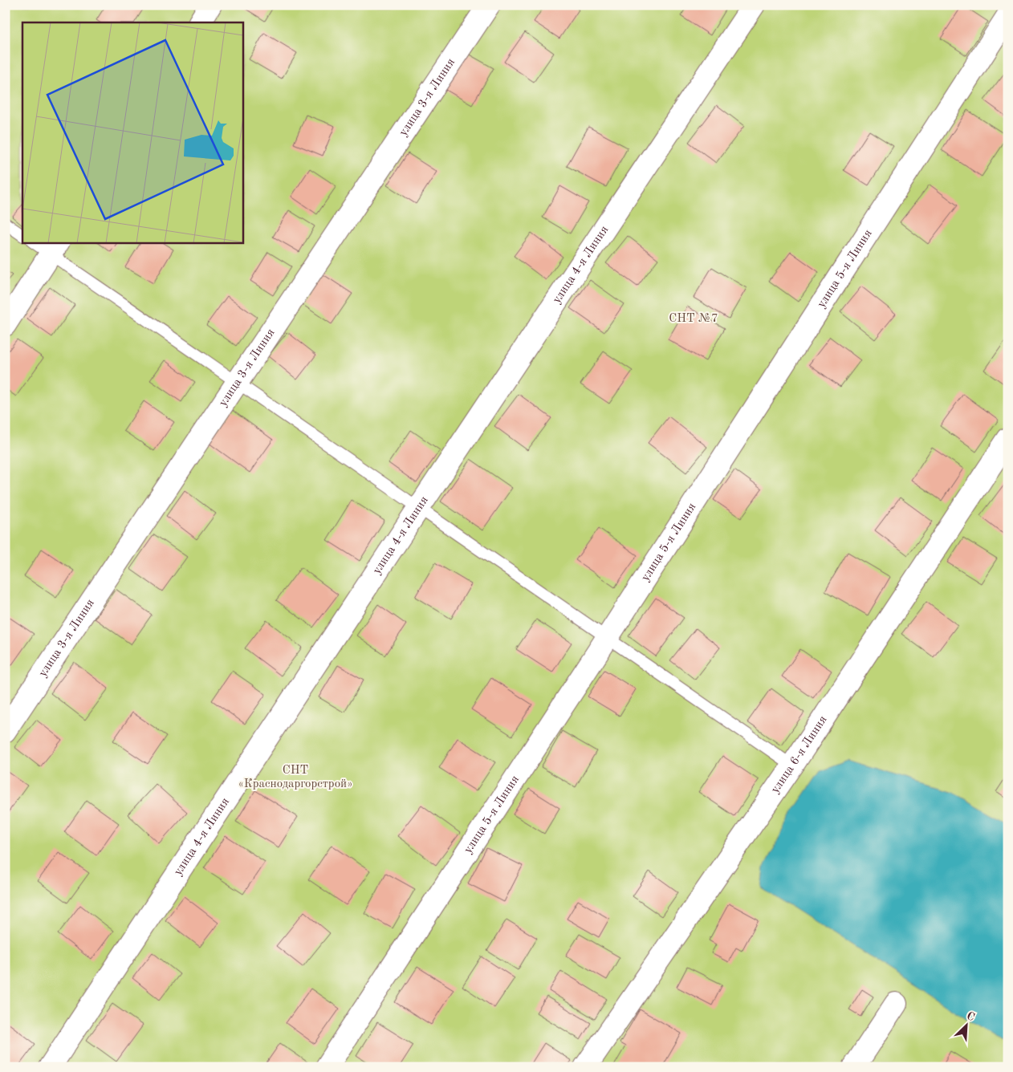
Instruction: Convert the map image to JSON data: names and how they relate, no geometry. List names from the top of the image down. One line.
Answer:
{"streets":{"street":["улица 3-я Линия","улица 4-я Линия","улица 5-я Линия","улица 6-я Линия"]},"parks":["СНТ №7","СНТ «Краснодаргорстрой»"],"north":"top right"}
